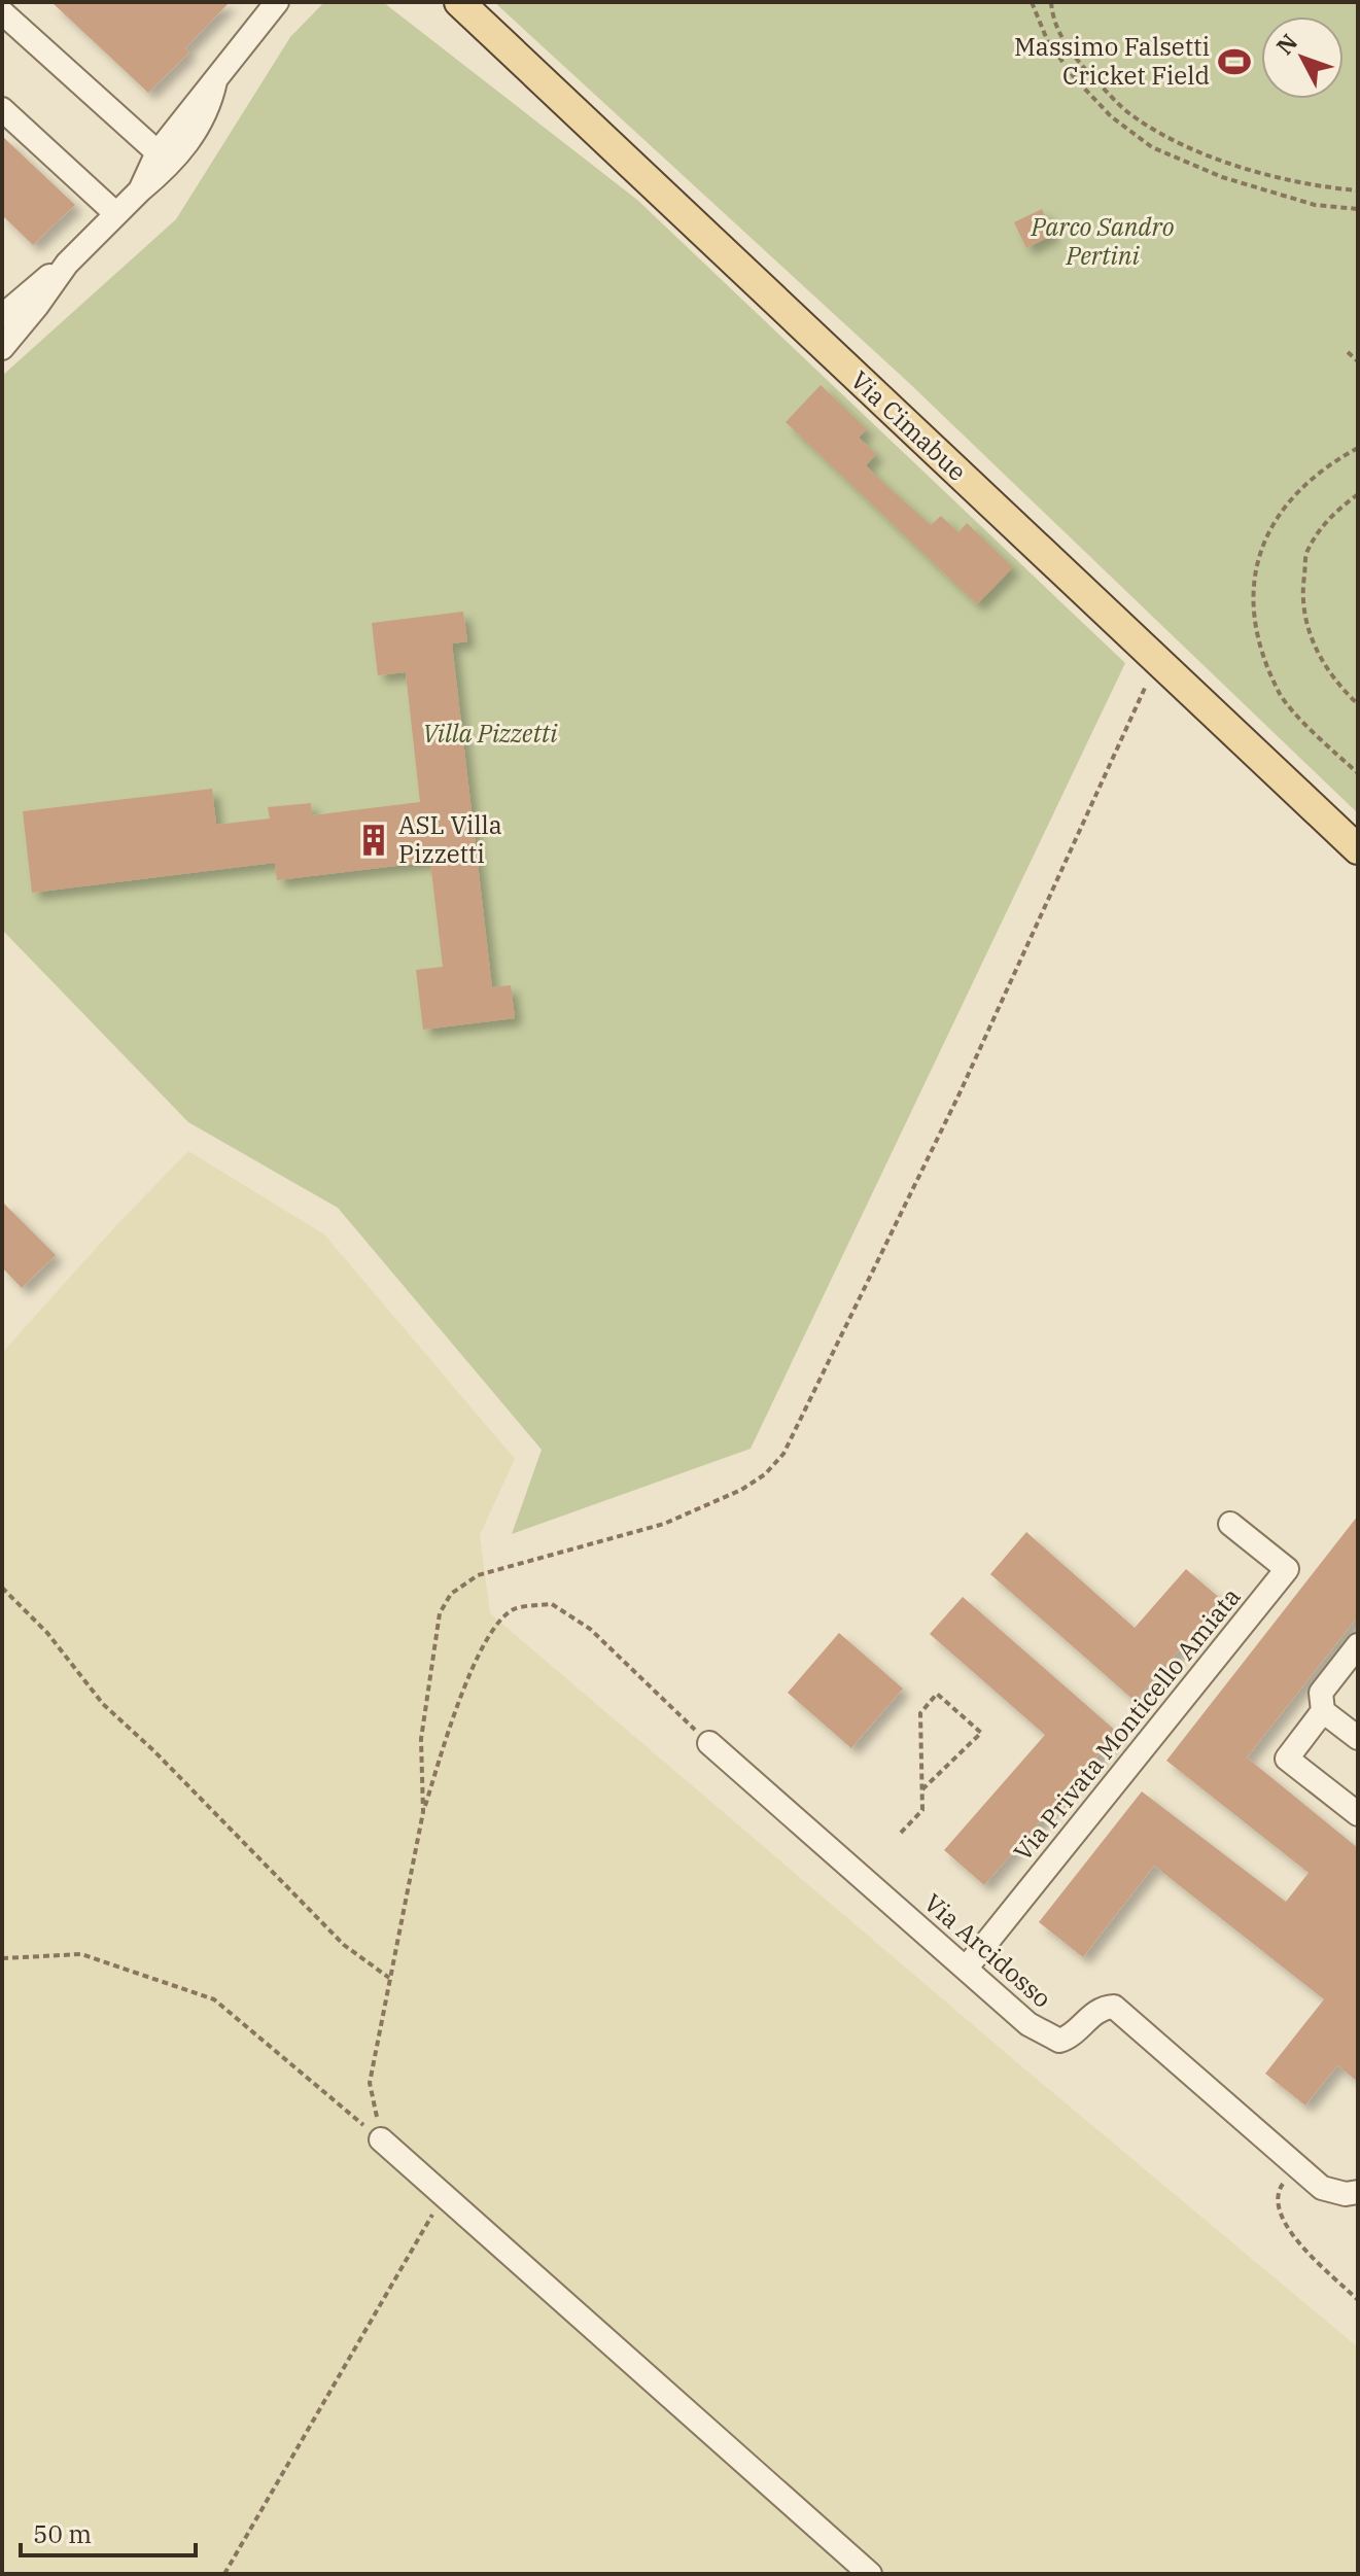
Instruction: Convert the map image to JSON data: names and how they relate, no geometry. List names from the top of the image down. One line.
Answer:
{"streets":{"main road":["Via Cimabue"],"street":["Via Privata Monticello Amiata","Via Arcidosso"]},"crossings":[["Via Privata Monticello Amiata","Via Arcidosso"]],"parks":["Parco Sandro Pertini","Villa Pizzetti"],"places":{"sports":["Massimo Falsetti Cricket Field"],"building":["ASL Villa Pizzetti"]},"scale_bar":"50 m","north":"top left"}
